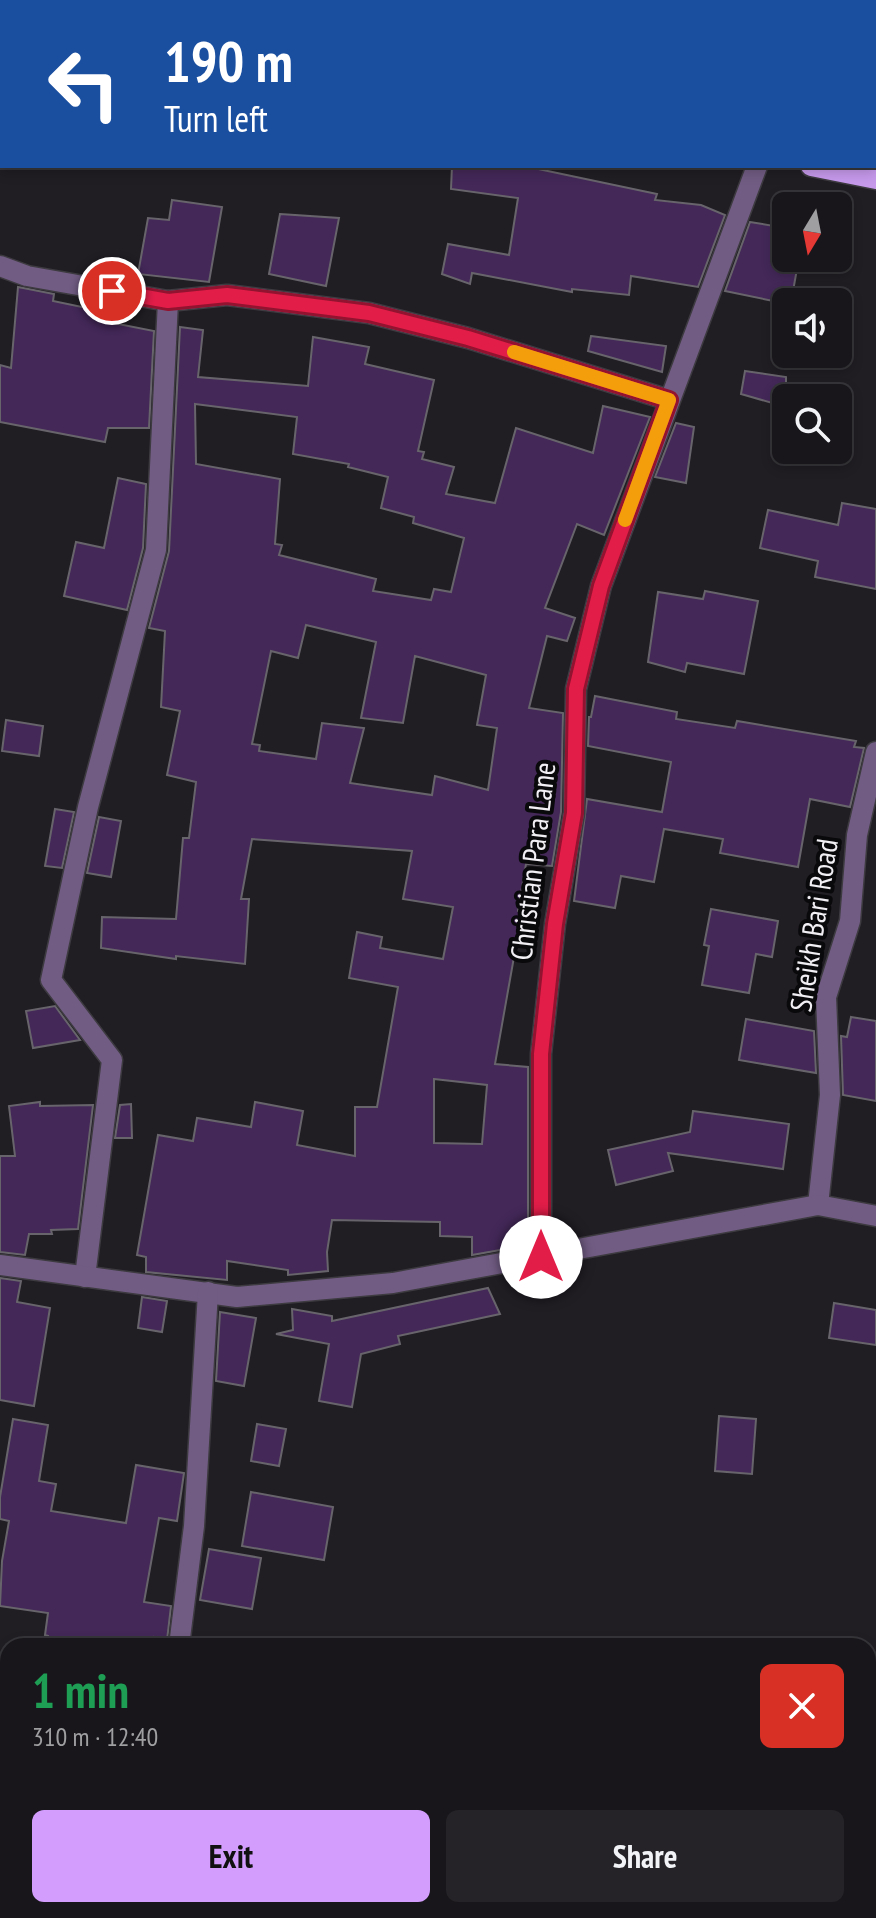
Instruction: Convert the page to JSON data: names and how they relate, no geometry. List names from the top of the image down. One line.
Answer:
{"streets":{"street":["Christian Para Lane","Sheikh Bari Road"]},"north":"bottom","page":{"turn":["190 m","Turn left"],"heading":["1 min","310 m · 12:40"],"buttons":["Exit","Share"]}}
